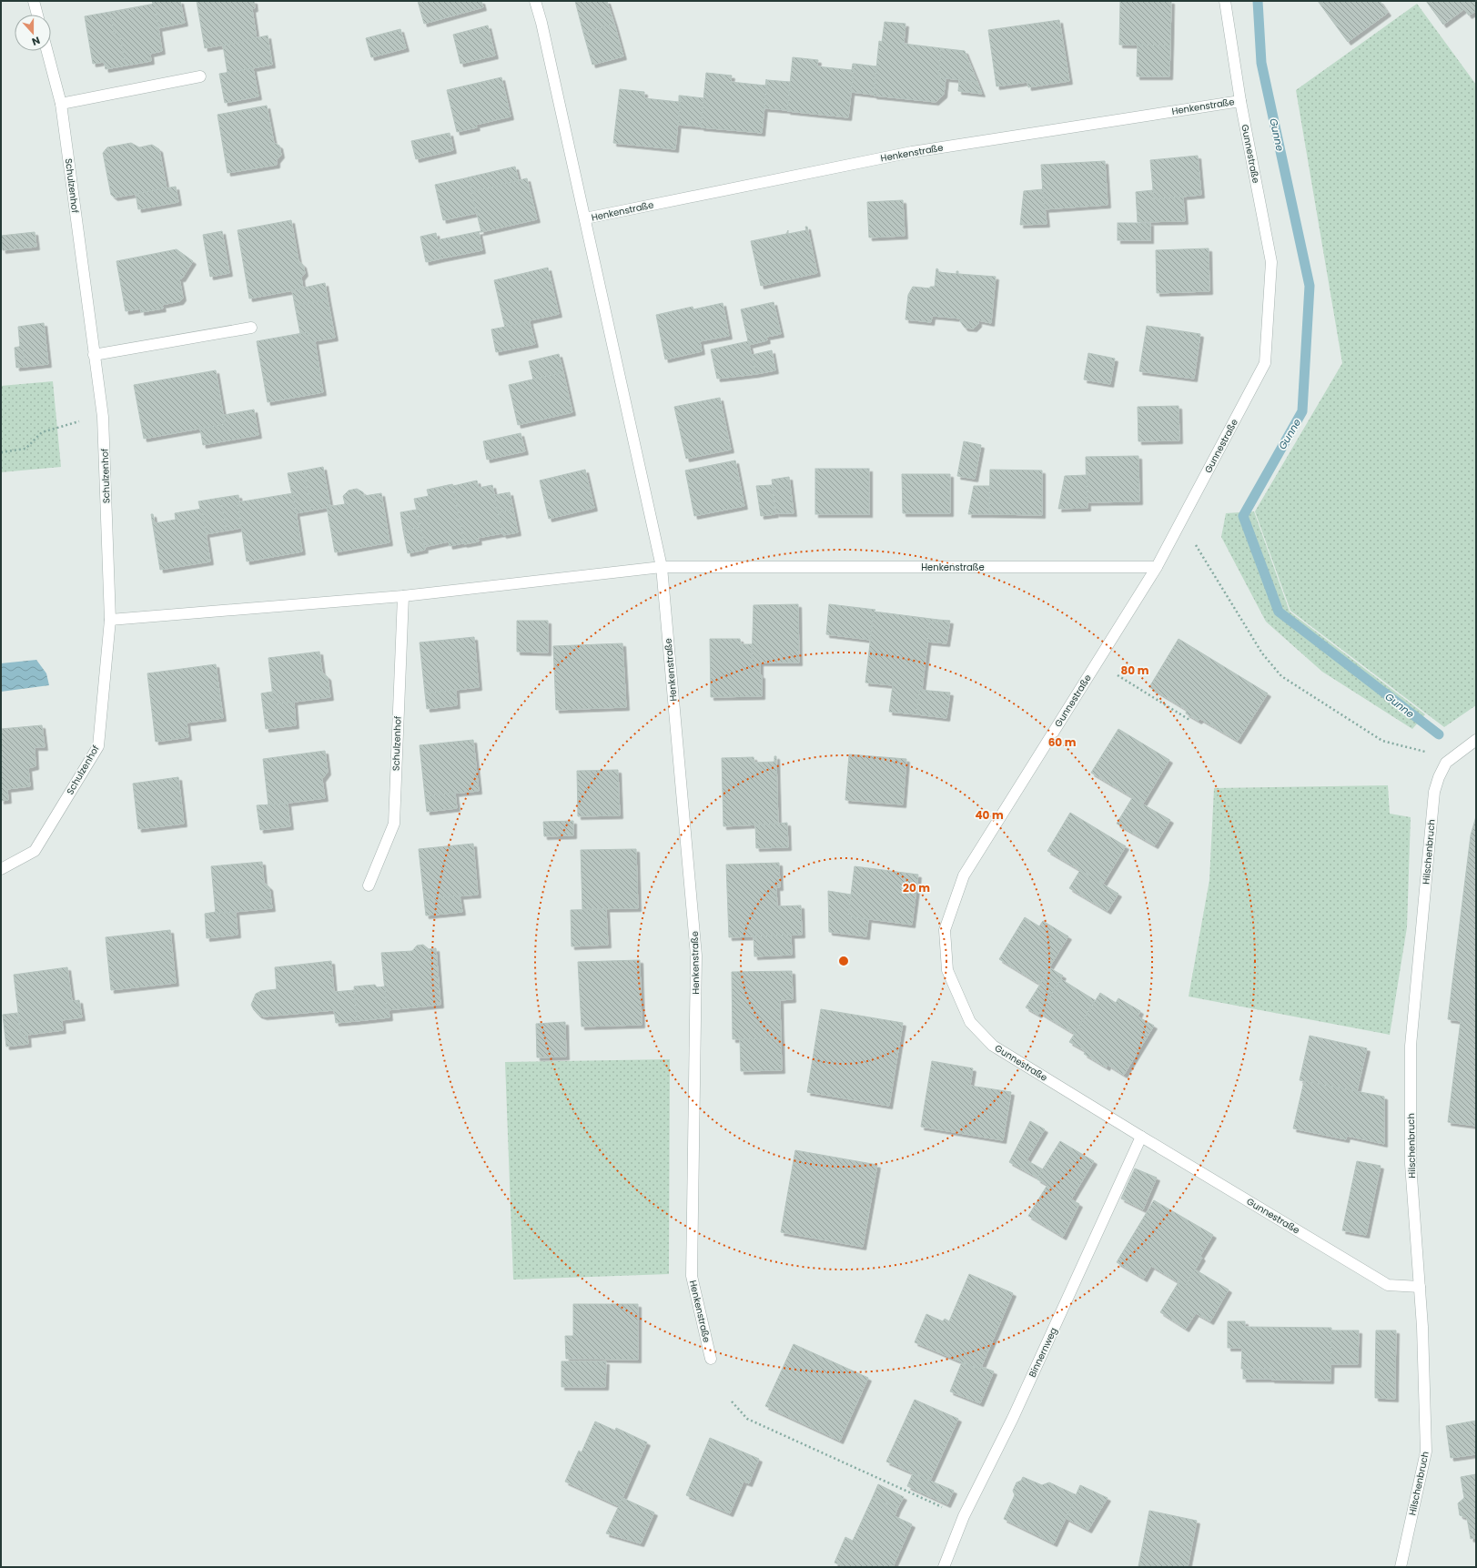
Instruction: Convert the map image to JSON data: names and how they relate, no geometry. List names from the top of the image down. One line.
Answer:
{"streets":{"street":["Henkenstraße","Gunnestraße","Schulzenhof","Hilschenbruch","Binnernweg"]},"crossings":[["Henkenstraße","Gunnestraße"],["Gunnestraße","Hilschenbruch"],["Gunnestraße","Binnernweg"]],"water":["Gunne"],"north":"bottom","rings":["80 m","60 m","40 m","20 m"]}
